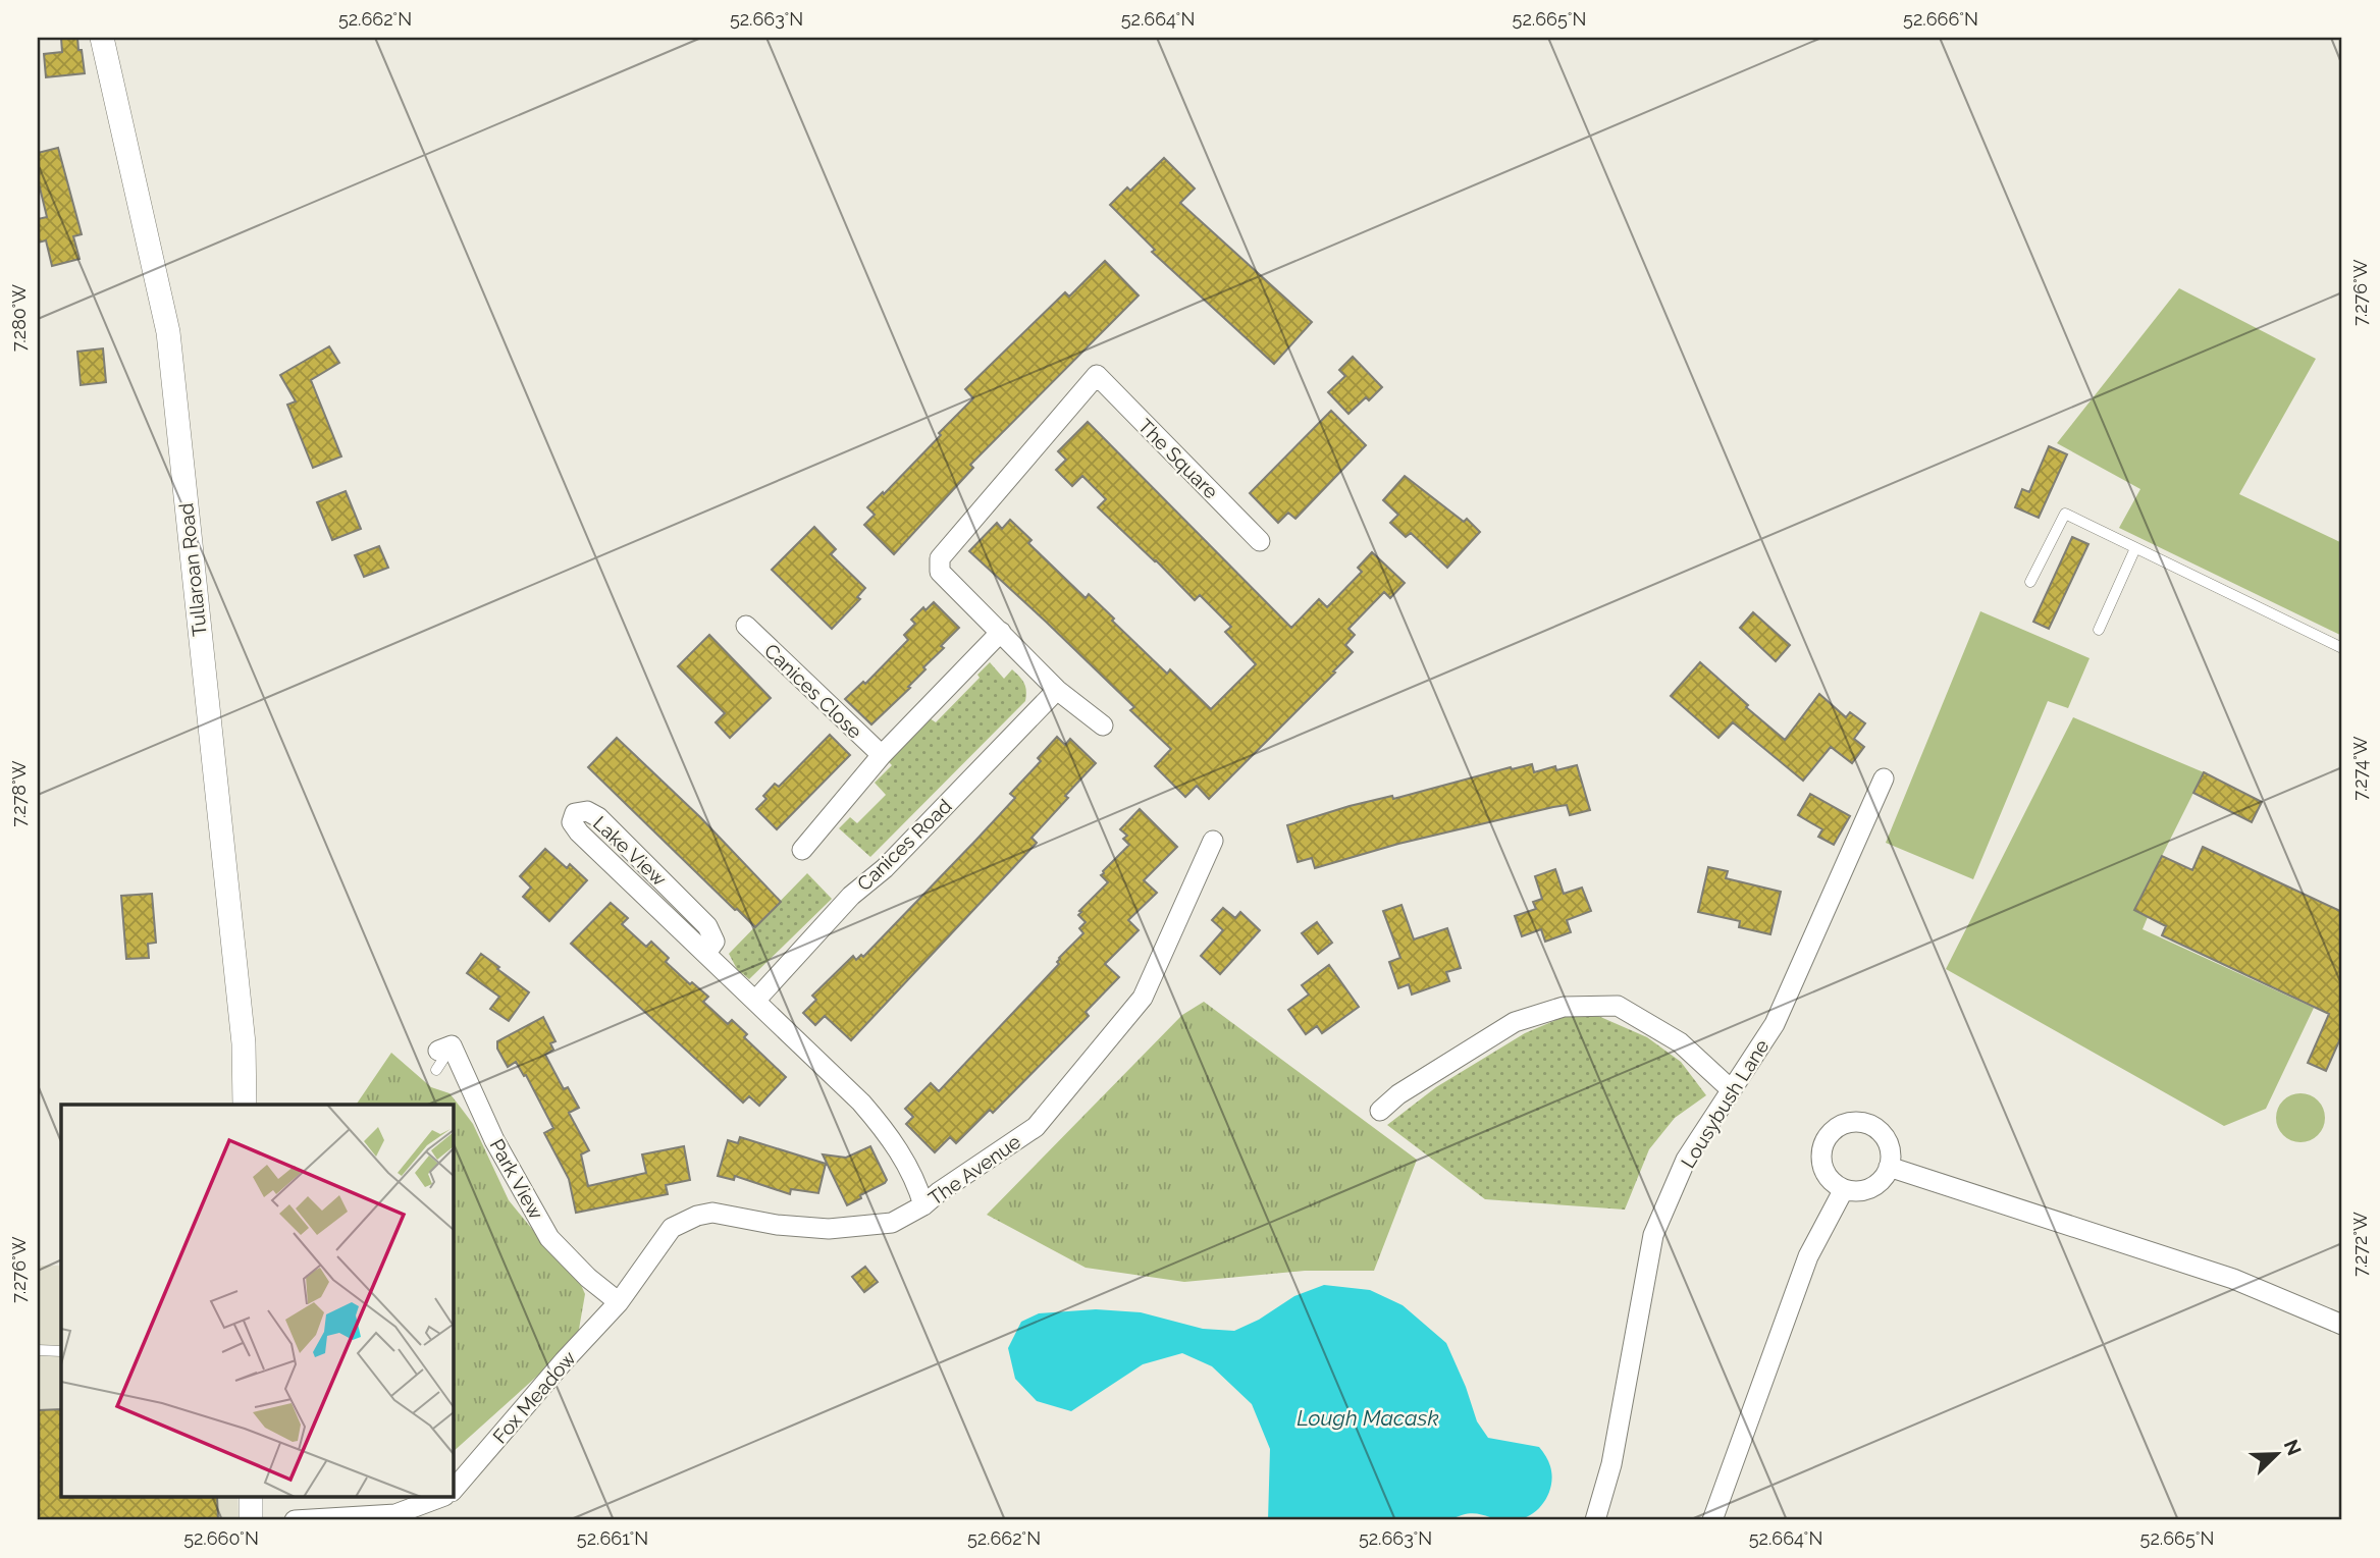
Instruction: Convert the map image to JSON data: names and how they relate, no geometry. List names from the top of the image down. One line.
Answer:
{"streets":{"street":["The Square","Tullaroan Road","Canices Close","Canices Road","Lake View","Lousybush Lane","The Avenue","Park View","Fox Meadow"]},"crossings":[["Canices Road","Lake View"],["Lake View","The Avenue"],["The Avenue","Park View"],["The Avenue","Fox Meadow"],["Park View","Fox Meadow"]],"water":["Lough Macask"],"north":"top right","coordinates":["52.662°N","52.663°N","52.664°N","52.665°N","52.666°N","7.276°W","7.280°W","7.274°W","7.278°W","7.272°W","52.660°N","52.661°N"]}
